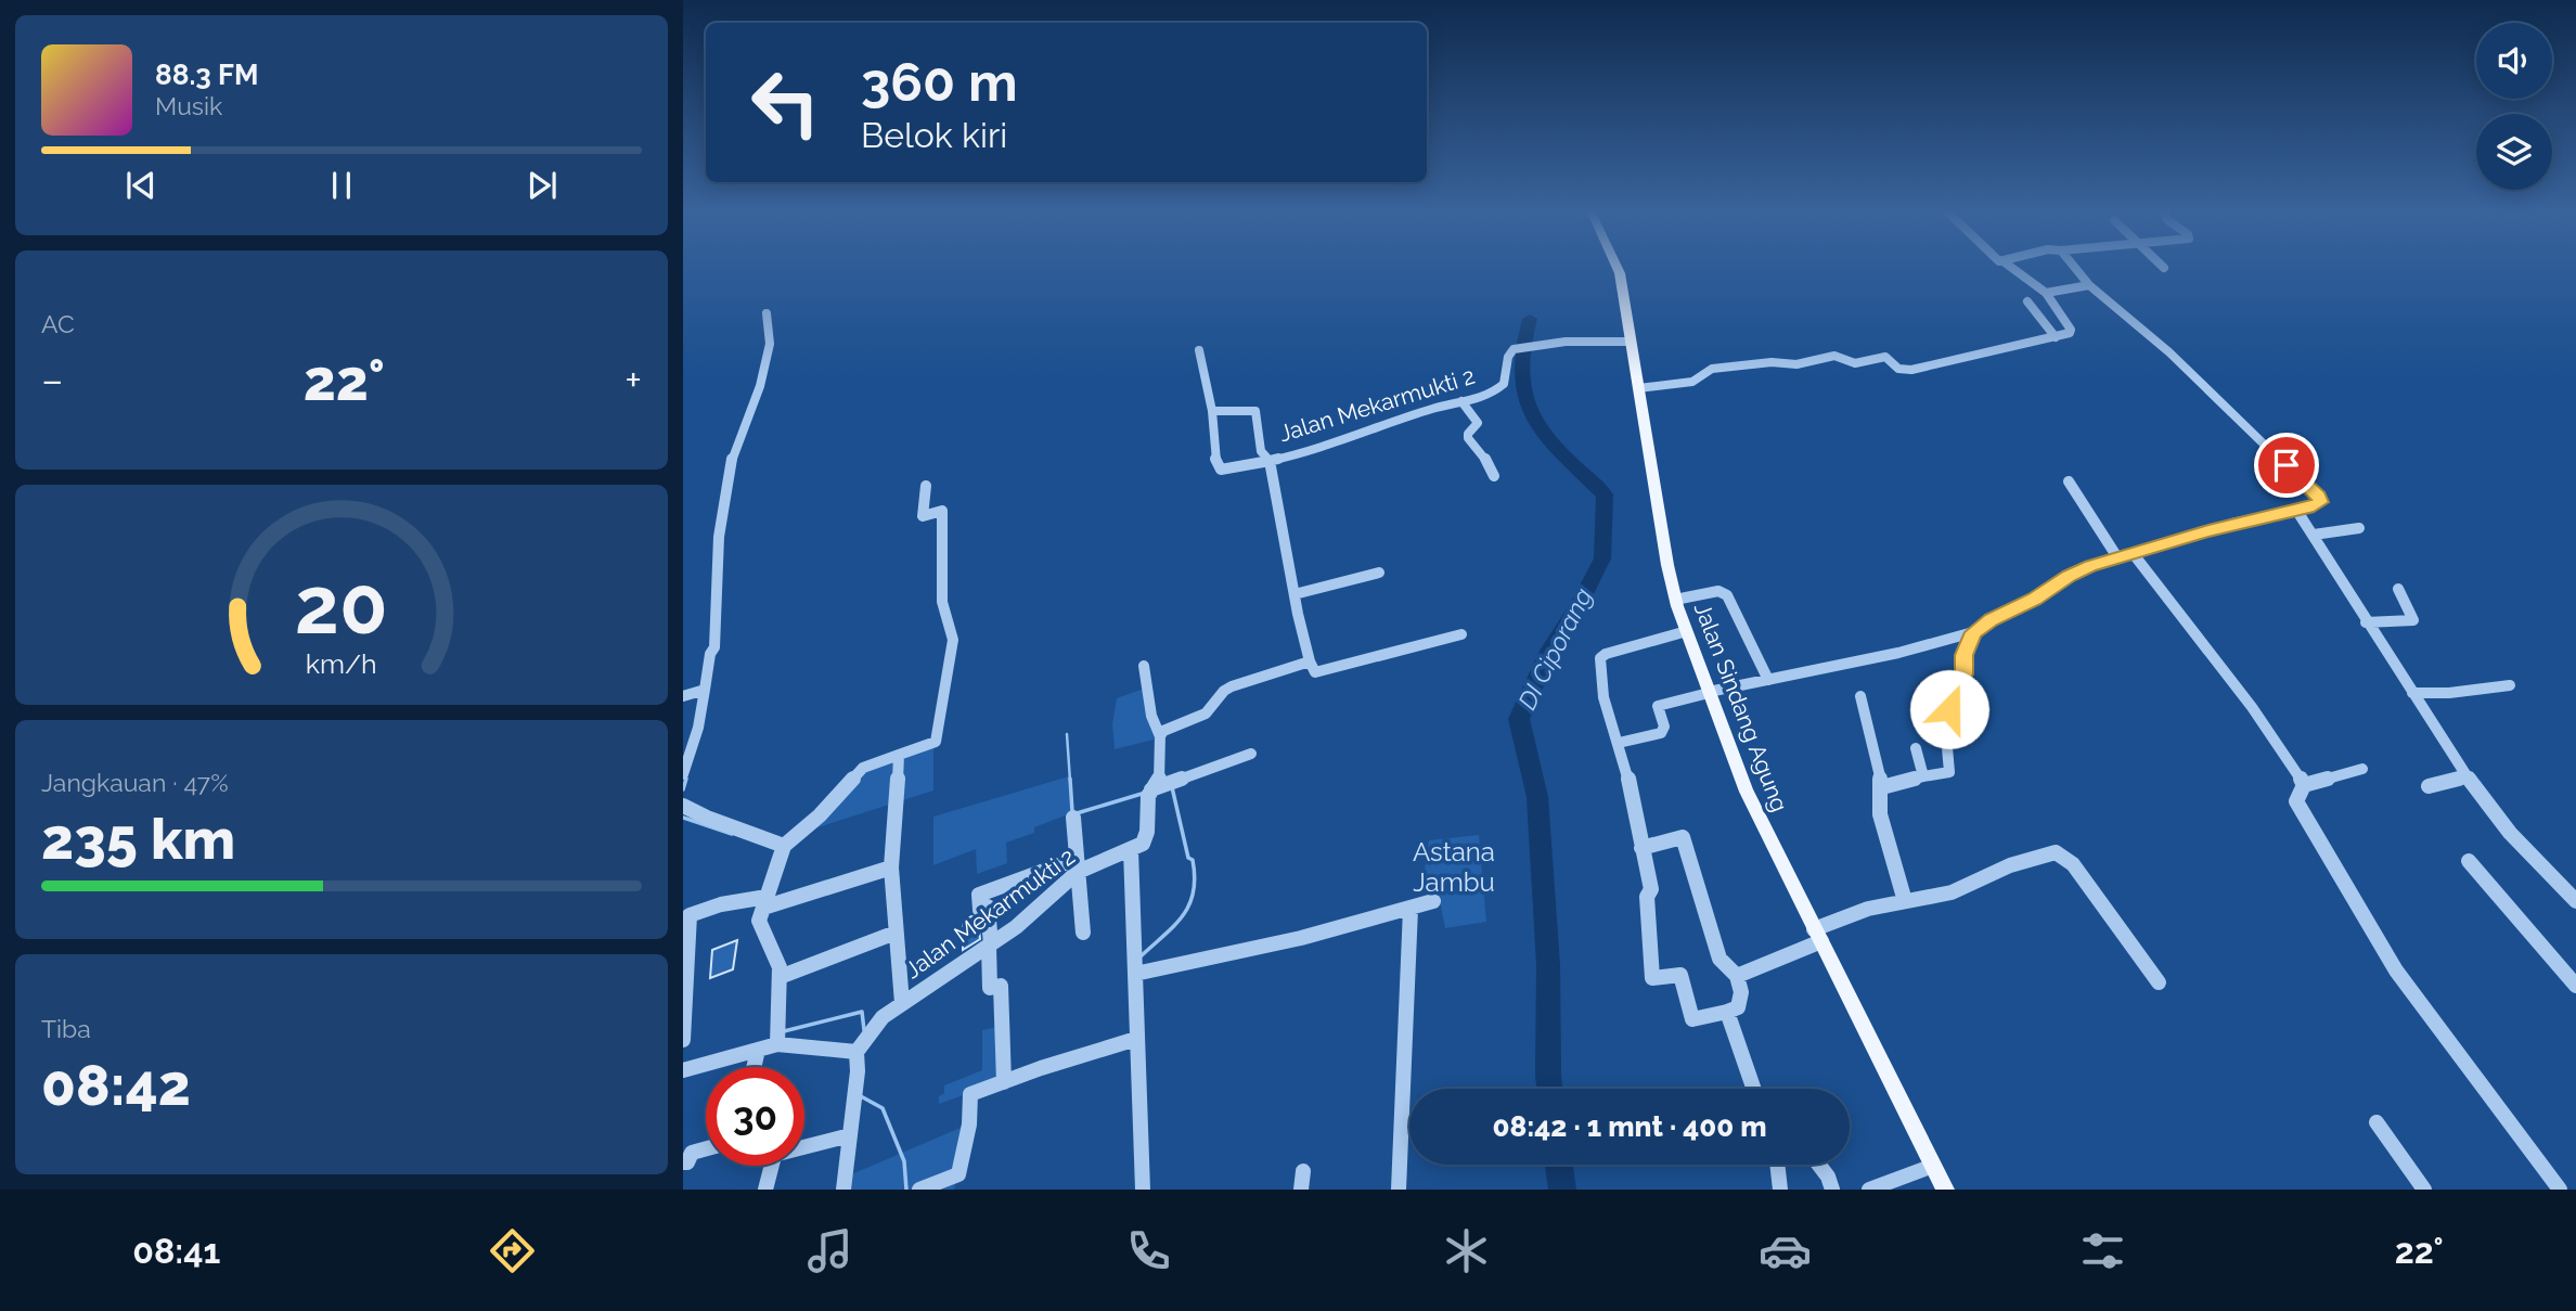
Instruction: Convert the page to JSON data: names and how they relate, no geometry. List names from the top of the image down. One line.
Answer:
{"streets":{"main road":["Jalan Sindang Agung"],"street":["Jalan Mekarmukti 2"]},"crossings":[["Jalan Mekarmukti 2","Jalan Sindang Agung"]],"water":["DI Ciporang"],"parks":["Astana Jambu"],"page":{"turn":["360 m","Belok kiri"],"song":["88.3 FM","Musik"],"tile":["AC",["Jangkauan · 47%","235 km"],["Tiba","08:42"]],"heat":["−","22°","+"],"limit":"30","trip":"08:42 · 1 mnt · 400 m","tabs":["08:41","22°"],"gauge":["20","km/h"]}}
